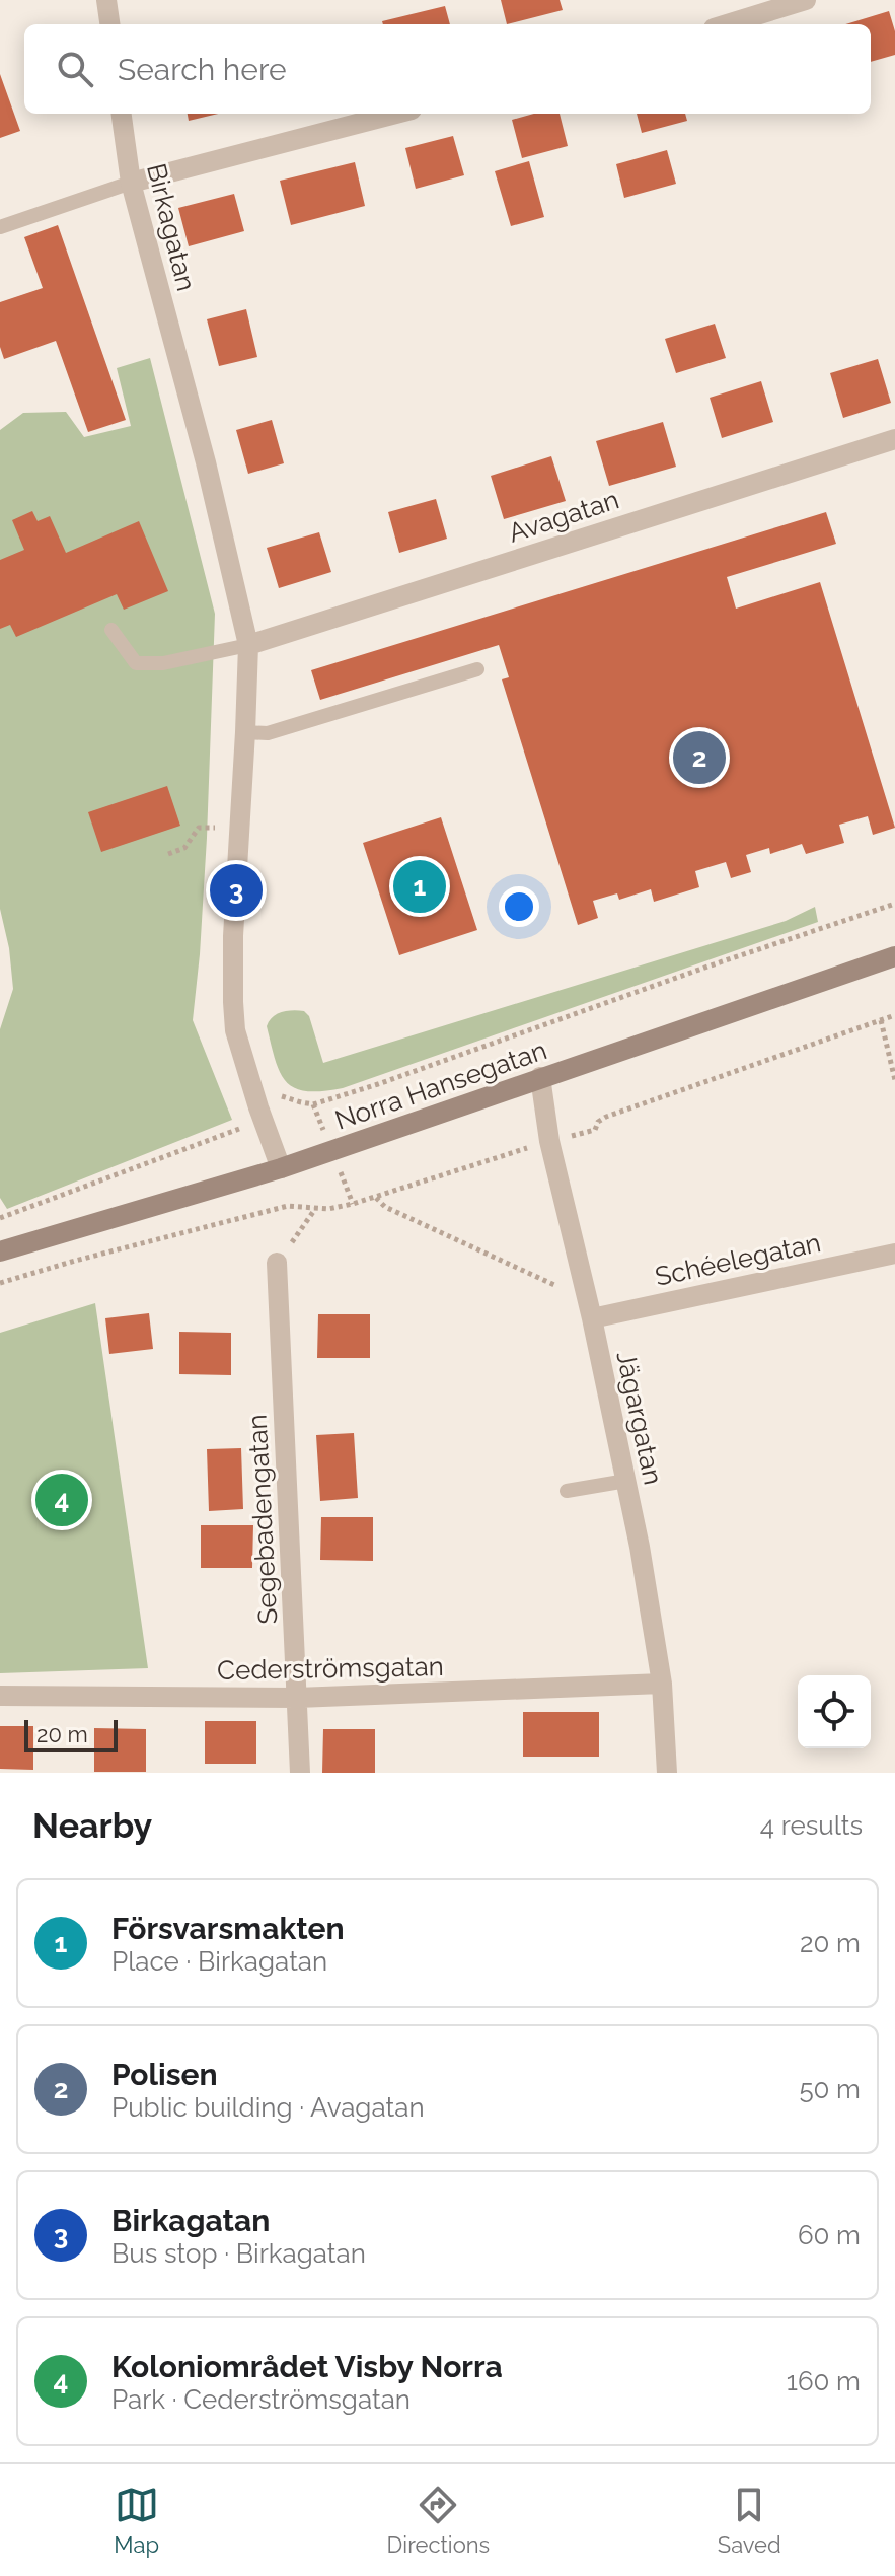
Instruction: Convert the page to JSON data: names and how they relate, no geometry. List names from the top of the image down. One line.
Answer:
{"streets":{"main road":["Norra Hansegatan"],"street":["Birkagatan","Avagatan","Schéelegatan","Jägargatan","Segebadengatan","Cederströmsgatan"]},"crossings":[["Birkagatan","Avagatan"],["Birkagatan","Norra Hansegatan"],["Norra Hansegatan","Jägargatan"],["Schéelegatan","Jägargatan"],["Jägargatan","Cederströmsgatan"],["Segebadengatan","Cederströmsgatan"]],"scale_bar":"20 m","page":{"search":"Search here","pins":["2","1","3","4"],"scale":"20 m","heading":["Nearby","4 results"],"list":[{"mark":"1","name":"Försvarsmakten","note":"Place · Birkagatan","value":"20 m"},{"mark":"2","name":"Polisen","note":"Public building · Avagatan","value":"50 m"},{"mark":"3","name":"Birkagatan","note":"Bus stop · Birkagatan","value":"60 m"},{"mark":"4","name":"Koloniområdet Visby Norra","note":"Park · Cederströmsgatan","value":"160 m"}],"nav":["Map","Directions","Saved"]}}
